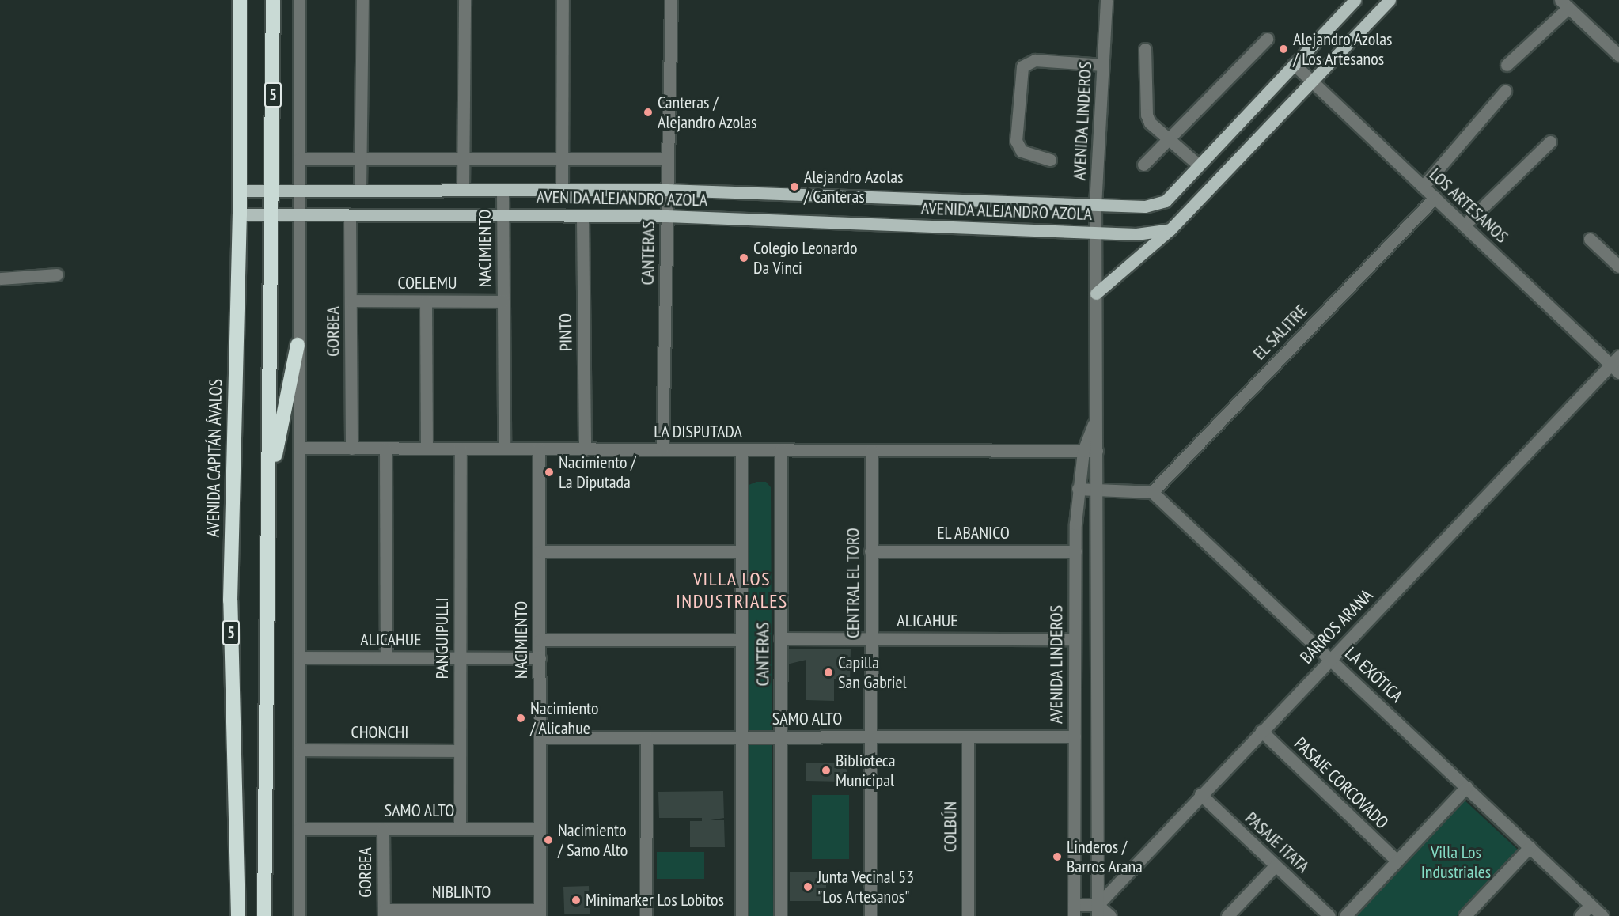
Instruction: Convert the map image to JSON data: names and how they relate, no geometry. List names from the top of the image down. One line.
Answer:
{"streets":{"highway":["5","AVENIDA CAPITÁN ÁVALOS"],"main road":["AVENIDA ALEJANDRO AZOLA"],"street":["AVENIDA LINDEROS","LOS ARTESANOS","NACIMIENTO","CANTERAS","COELEMU","GORBEA","PINTO","EL SALITRE","LA DISPUTADA","EL ABANICO","CENTRAL EL TORO","ALICAHUE","BARROS ARANA","PANGUIPULLI","LA EXÓTICA","SAMO ALTO","CHONCHI","PASAJE CORCOVADO","COLBÚN","PASAJE ITATA","NIBLINTO"]},"crossings":[["5","AVENIDA ALEJANDRO AZOLA"],["AVENIDA LINDEROS","AVENIDA ALEJANDRO AZOLA"],["AVENIDA LINDEROS","LA DISPUTADA"],["AVENIDA LINDEROS","EL ABANICO"],["AVENIDA LINDEROS","ALICAHUE"],["AVENIDA LINDEROS","BARROS ARANA"],["AVENIDA LINDEROS","SAMO ALTO"],["AVENIDA ALEJANDRO AZOLA","LOS ARTESANOS"],["AVENIDA ALEJANDRO AZOLA","NACIMIENTO"],["AVENIDA ALEJANDRO AZOLA","CANTERAS"],["AVENIDA ALEJANDRO AZOLA","GORBEA"],["AVENIDA ALEJANDRO AZOLA","PINTO"],["AVENIDA ALEJANDRO AZOLA","AVENIDA CAPITÁN ÁVALOS"],["LOS ARTESANOS","EL SALITRE"],["LOS ARTESANOS","BARROS ARANA"],["NACIMIENTO","COELEMU"],["NACIMIENTO","LA DISPUTADA"],["NACIMIENTO","ALICAHUE"],["NACIMIENTO","SAMO ALTO"],["NACIMIENTO","NIBLINTO"],["CANTERAS","LA DISPUTADA"],["CANTERAS","ALICAHUE"],["CANTERAS","SAMO ALTO"],["COELEMU","GORBEA"],["GORBEA","LA DISPUTADA"],["GORBEA","SAMO ALTO"],["GORBEA","NIBLINTO"],["PINTO","LA DISPUTADA"],["EL SALITRE","LA EXÓTICA"],["LA DISPUTADA","CENTRAL EL TORO"],["LA DISPUTADA","PANGUIPULLI"],["EL ABANICO","CENTRAL EL TORO"],["CENTRAL EL TORO","ALICAHUE"],["CENTRAL EL TORO","SAMO ALTO"],["ALICAHUE","PANGUIPULLI"],["BARROS ARANA","LA EXÓTICA"],["BARROS ARANA","PASAJE CORCOVADO"],["BARROS ARANA","PASAJE ITATA"],["PANGUIPULLI","SAMO ALTO"],["PANGUIPULLI","CHONCHI"],["SAMO ALTO","COLBÚN"]],"districts":["VILLA LOS INDUSTRIALES"],"parks":["Villa Los Industriales"],"places":["Alejandro Azolas / Los Artesanos","Canteras / Alejandro Azolas","Alejandro Azolas / Canteras","Colegio Leonardo Da Vinci","Nacimiento / La Diputada","Capilla San Gabriel","Nacimiento / Alicahue","Biblioteca Municipal","Nacimiento / Samo Alto","Linderos / Barros Arana","Junta Vecinal 53 \"Los Artesanos\"","Minimarker Los Lobitos"]}
